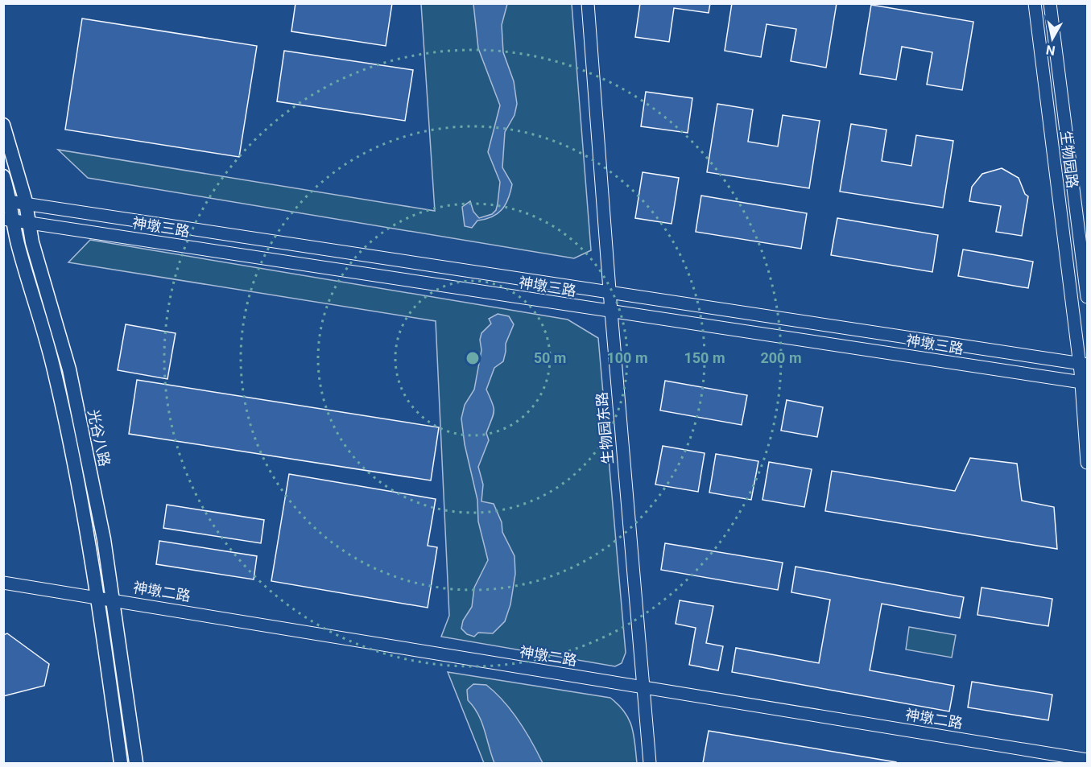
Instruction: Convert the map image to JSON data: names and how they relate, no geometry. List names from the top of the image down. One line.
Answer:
{"streets":{"main road":["光谷八路"],"street":["生物园路","神墩三路","生物园东路","神墩二路"]},"crossings":[["生物园路","神墩三路"],["神墩三路","生物园东路"],["神墩三路","光谷八路"],["生物园东路","神墩二路"],["光谷八路","神墩二路"]],"north":"bottom","rings":["50 m","100 m","150 m","200 m"]}
